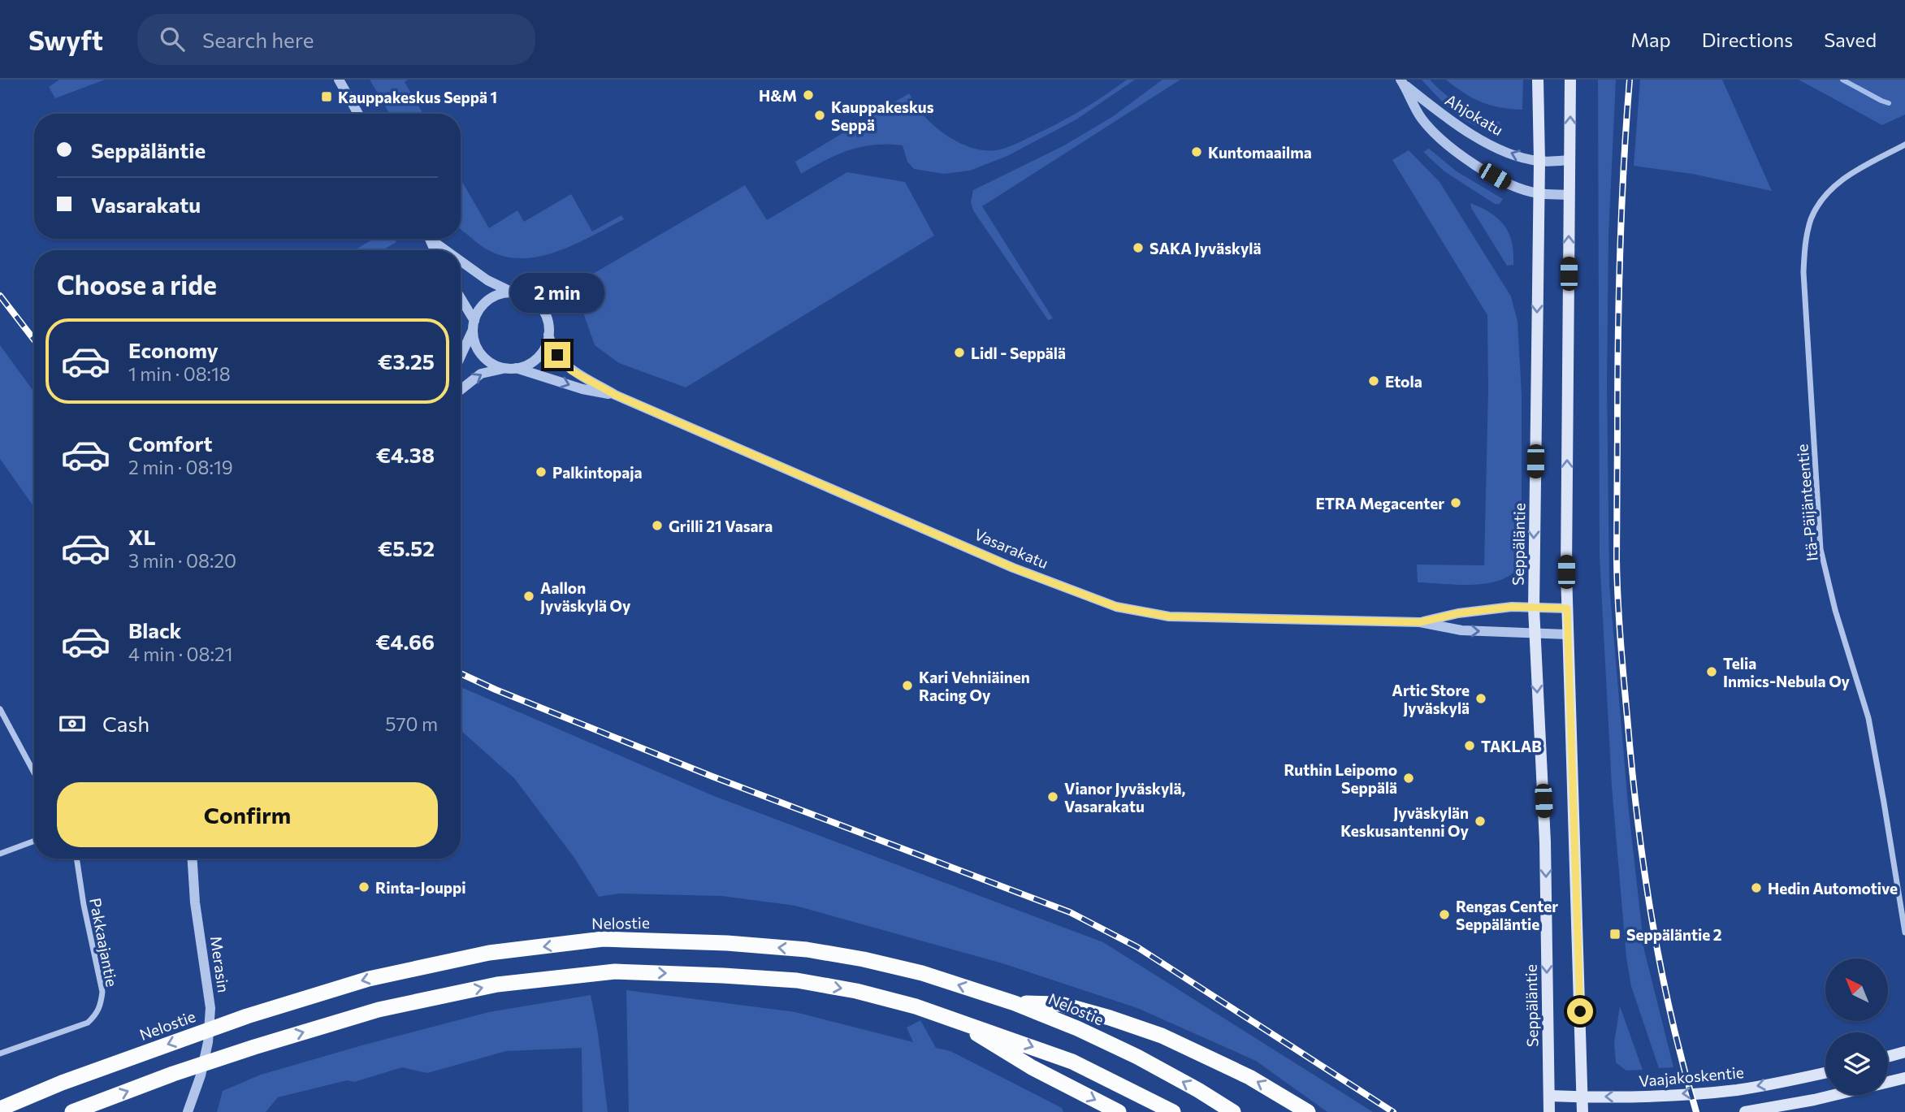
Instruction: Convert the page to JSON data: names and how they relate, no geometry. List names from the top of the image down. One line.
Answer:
{"streets":{"highway":["Nelostie"],"main road":["Seppäläntie","Vaajakoskentie"],"street":["Ahjokatu","Itä-Päijänteentie","Vasarakatu","Pakkaajantie","Merasin"]},"crossings":[["Ahjokatu","Seppäläntie"],["Seppäläntie","Vasarakatu"],["Seppäläntie","Vaajakoskentie"]],"places":{"other":["H&M","Kauppakeskus Seppä","Kuntomaailma","SAKA Jyväskylä","Lidl - Seppälä","Etola","Palkintopaja","ETRA Megacenter","Grilli 21 Vasara","Aallon Jyväskylä Oy","Telia Inmics-Nebula Oy","Kari Vehniäinen Racing Oy","Artic Store Jyväskylä","TAKLAB","Ruthin Leipomo Seppälä","Vianor Jyväskylä, Vasarakatu","Jyväskylän Keskusantenni Oy","Rinta-Jouppi","Hedin Automotive","Rengas Center Seppäläntie"],"transit":["Kauppakeskus Seppä 1","Seppäläntie 2"]},"north":"top left","page":{"header":"Swyft","search":"Search here","nav":["Map","Directions","Saved"],"banner":["Seppäläntie","Vasarakatu"],"heading":"Choose a ride","bubble":"2 min","list":[{"name":"Economy","note":"1 min · 08:18","value":"€3.25"},{"name":"Comfort","note":"2 min · 08:19","value":"€4.38"},{"name":"XL","note":"3 min · 08:20","value":"€5.52"},{"name":"Black","note":"4 min · 08:21","value":"€4.66"}],"pay":["Cash","570 m"],"buttons":"Confirm"}}
